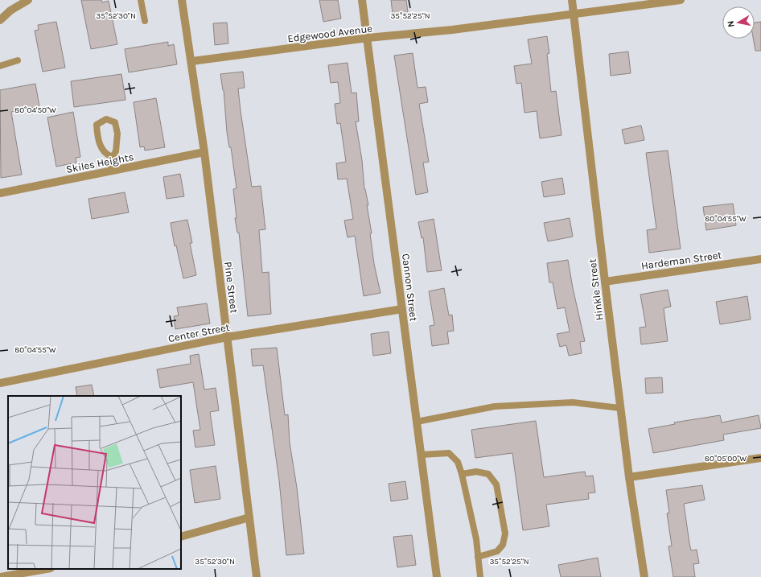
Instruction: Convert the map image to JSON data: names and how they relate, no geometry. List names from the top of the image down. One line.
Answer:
{"streets":{"street":["Edgewood Avenue","Skiles Heights","Hardeman Street","Pine Street","Cannon Street","Hinkle Street","Center Street"]},"crossings":[["Edgewood Avenue","Pine Street"],["Edgewood Avenue","Cannon Street"],["Edgewood Avenue","Hinkle Street"],["Skiles Heights","Pine Street"],["Hardeman Street","Hinkle Street"],["Pine Street","Center Street"],["Cannon Street","Center Street"]],"north":"left","coordinates":["35°52'30\"N","35°52'25\"N","80°04'50\"W","80°04'55\"W","80°05'00\"W"]}
